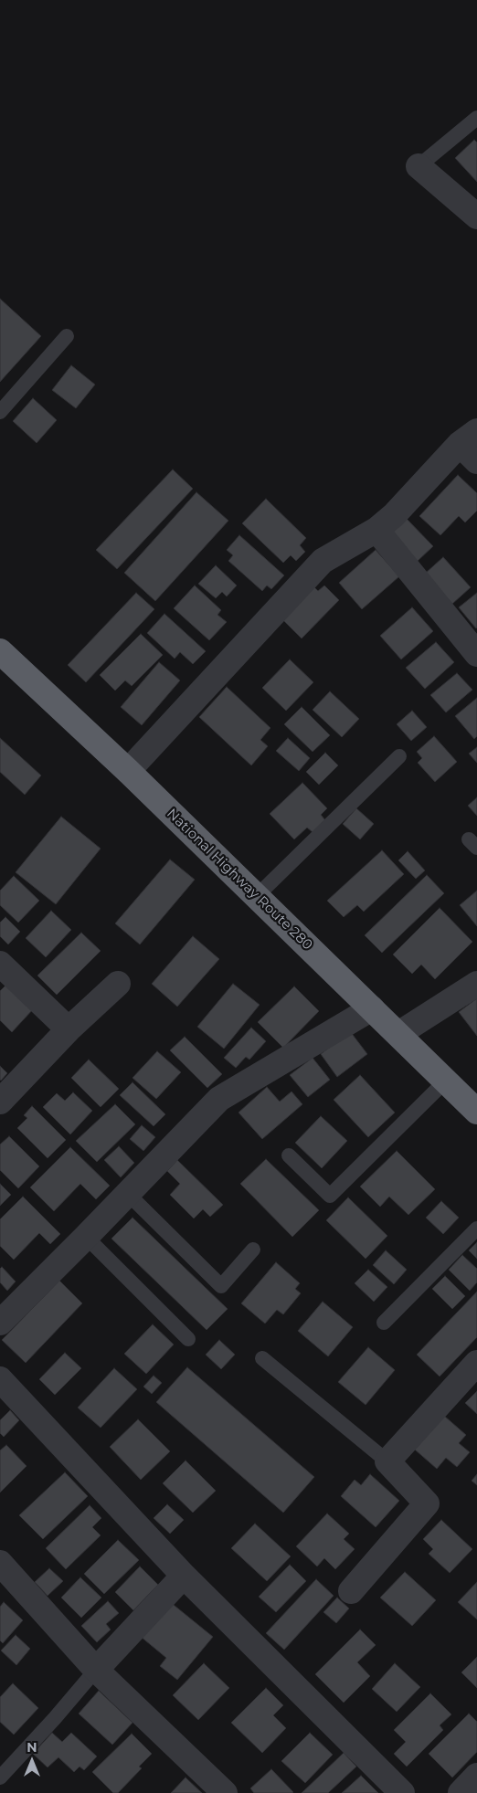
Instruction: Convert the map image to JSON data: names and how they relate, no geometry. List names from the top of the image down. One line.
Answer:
{"streets":{"highway":["National Highway Route 280"]},"north":"top"}
